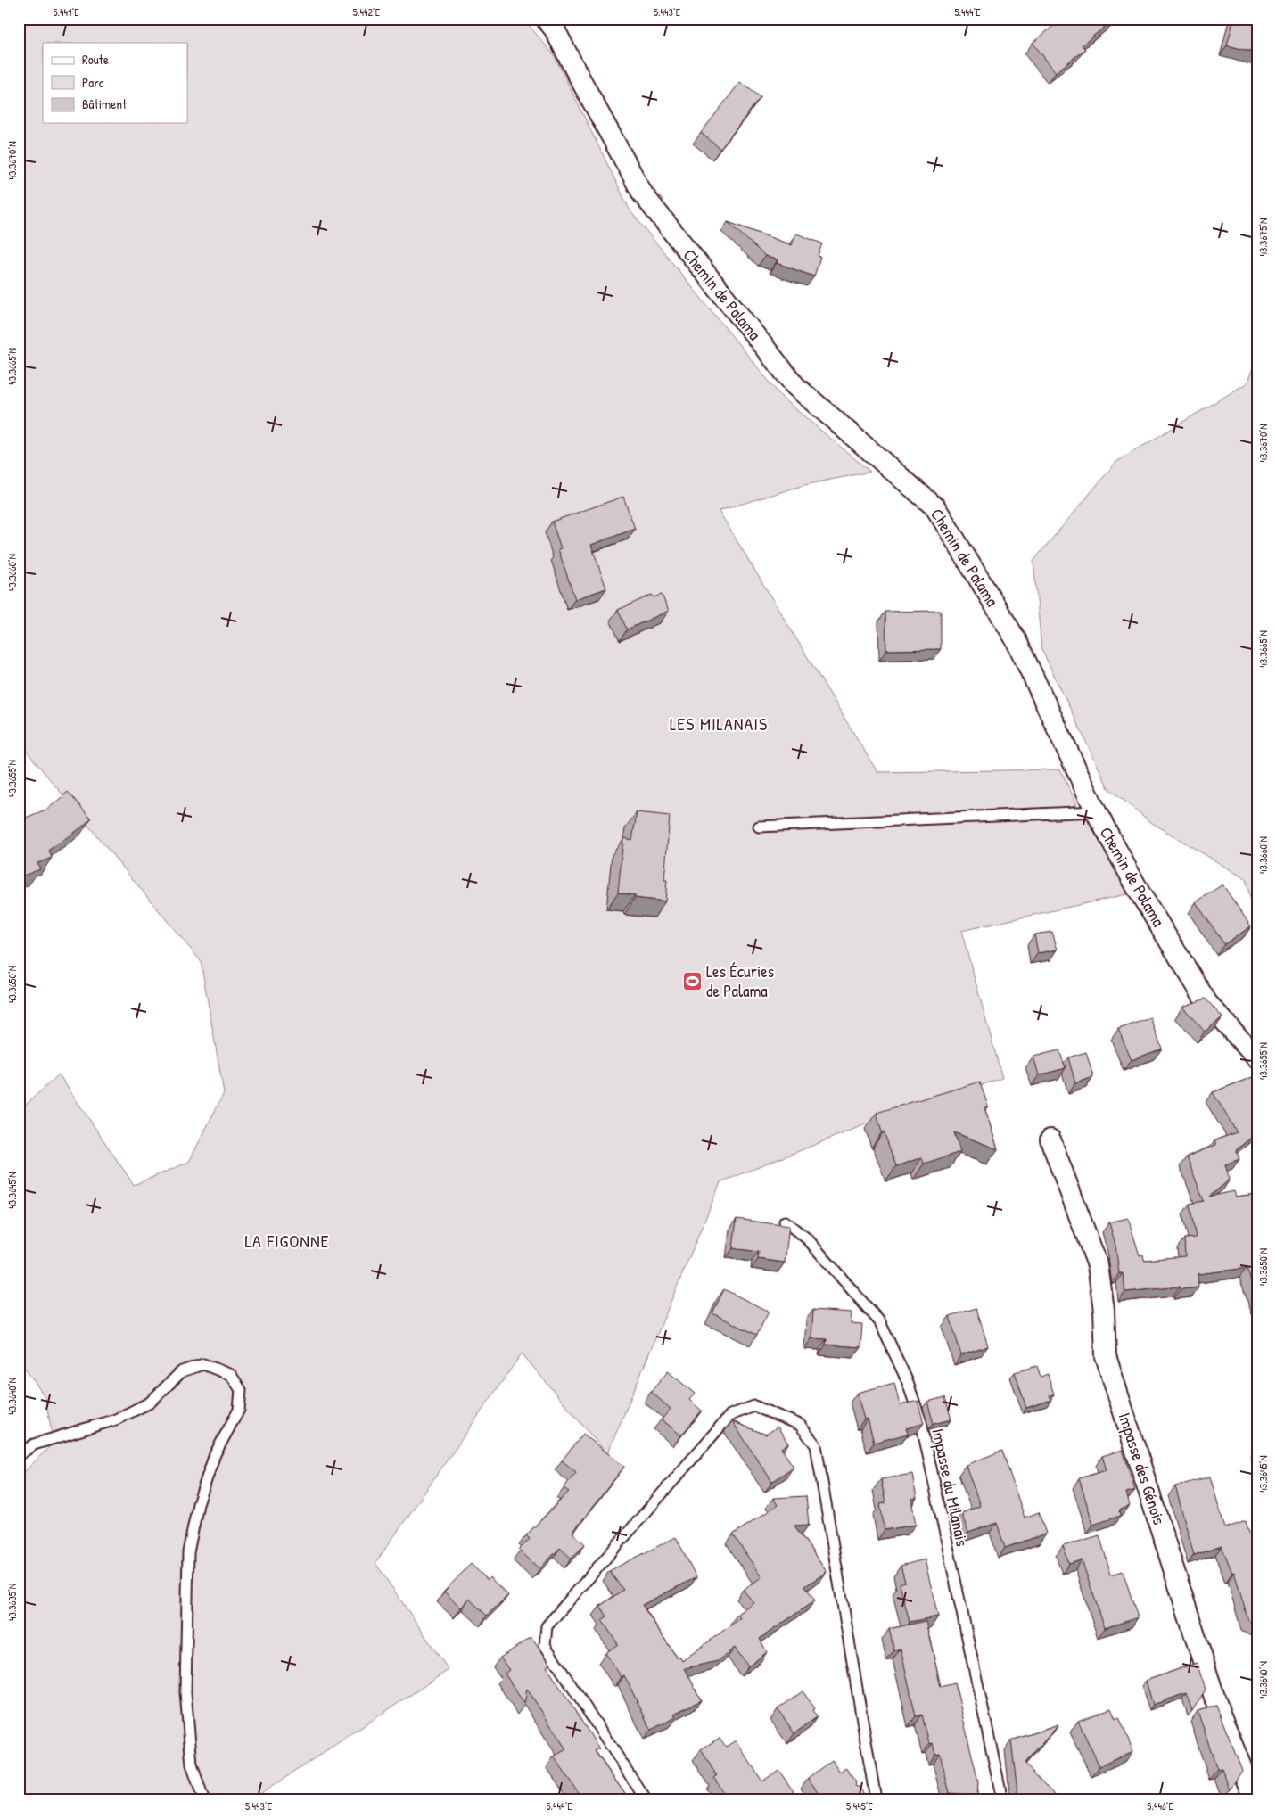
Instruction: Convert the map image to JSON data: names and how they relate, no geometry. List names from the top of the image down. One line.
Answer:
{"streets":{"street":["Chemin de Palama","Impasse des Génois"],"lane":["Impasse du Milanais"]},"districts":["LES MILANAIS","LA FIGONNE"],"places":{"sports":["Les Écuries de Palama"]},"legend":["Route","Parc","Bâtiment"],"coordinates":["5.441°E","5.442°E","5.443°E","5.444°E","43.3670°N","43.3675°N","43.3665°N","43.3660°N","43.3655°N","43.3650°N","43.3645°N","43.3640°N","43.3635°N","5.445°E","5.446°E"]}
